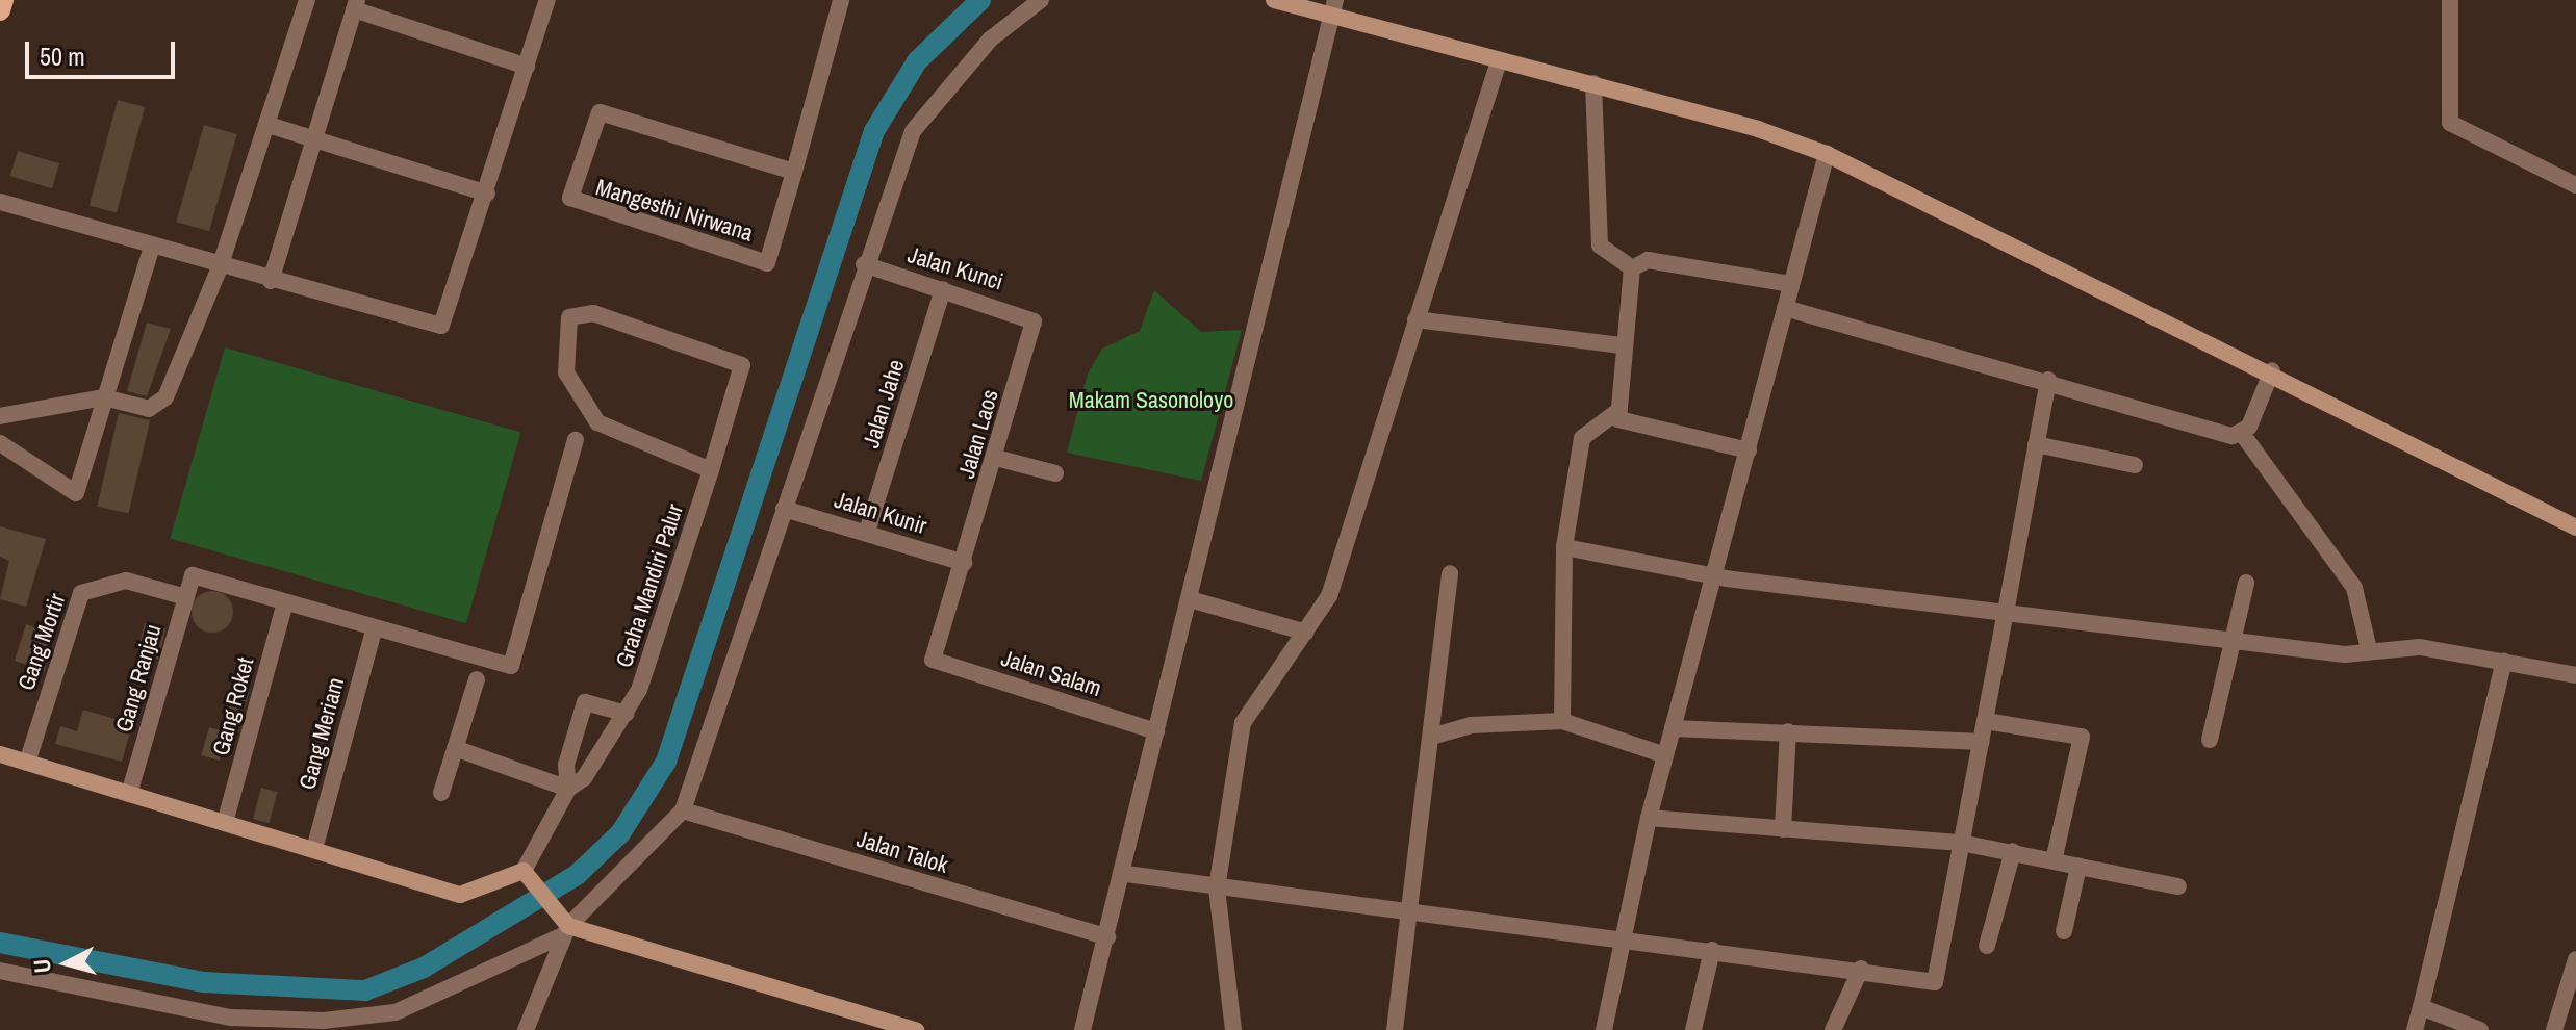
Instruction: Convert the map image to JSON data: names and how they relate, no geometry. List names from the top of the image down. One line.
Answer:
{"streets":{"street":["Mangesthi Nirwana","Jalan Kunci","Jalan Jahe","Jalan Laos","Jalan Kunir","Graha Mandiri Palur","Gang Mortir","Jalan Salam","Gang Ranjau","Gang Roket","Gang Meriam","Jalan Talok"]},"crossings":[["Jalan Kunci","Jalan Jahe"],["Jalan Kunci","Jalan Laos"],["Jalan Jahe","Jalan Kunir"],["Jalan Laos","Jalan Kunir"],["Jalan Laos","Jalan Salam"],["Gang Mortir","Gang Ranjau"],["Gang Ranjau","Gang Roket"]],"parks":["Makam Sasonoloyo"],"scale_bar":"50 m","north":"left"}
